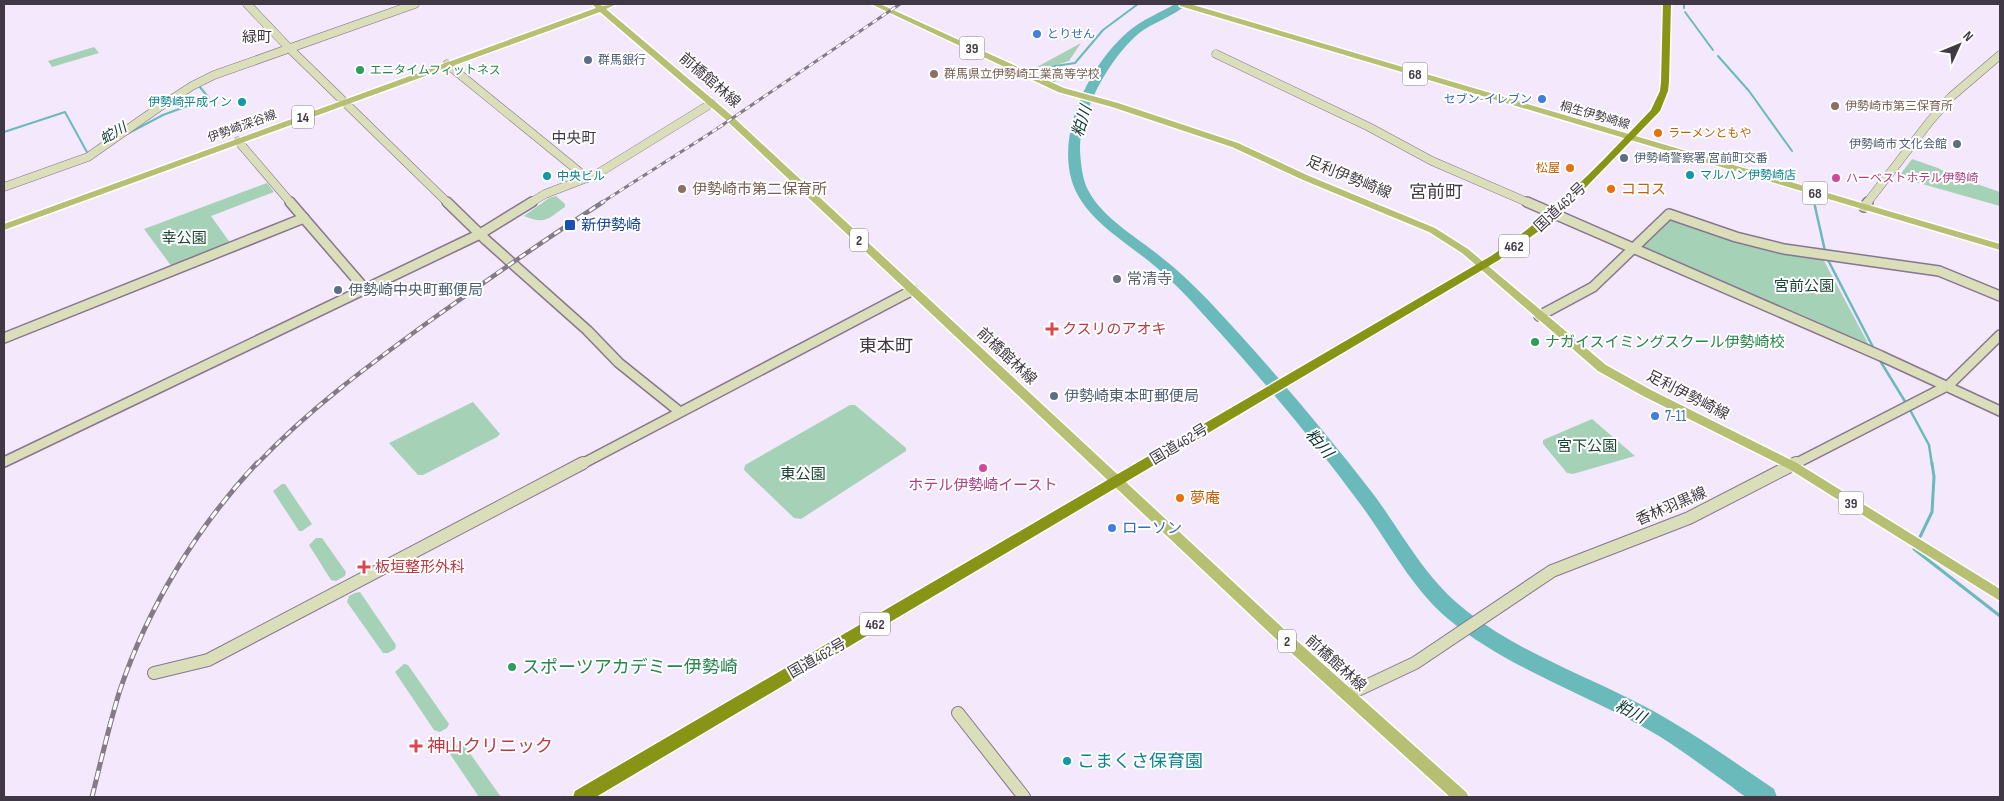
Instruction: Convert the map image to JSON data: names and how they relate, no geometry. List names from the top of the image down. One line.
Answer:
{"streets":{"highway":["国道462号","462"],"main road":["39","68","前橋館林線","桐生伊勢崎線","14","伊勢崎深谷線","足利伊勢崎線","2"],"street":["香林羽黒線"]},"crossings":[["前橋館林線","伊勢崎深谷線"],["前橋館林線","国道462号"],["前橋館林線","香林羽黒線"],["桐生伊勢崎線","国道462号"],["足利伊勢崎線","国道462号"],["足利伊勢崎線","香林羽黒線"]],"districts":["緑町","中央町","宮前町","東本町"],"water":["粕川","蛇川"],"parks":["幸公園","宮前公園","宮下公園","東公園"],"places":{"other":["とりせん","群馬銀行","エニタイムフィットネス","群馬県立伊勢崎工業高等学校","セブン-イレブン","伊勢崎平成イン","伊勢崎市第三保育所","ラーメンともや","伊勢崎市 文化会館","伊勢崎警察署 宮前町交番","松屋","マルハン伊勢崎店","中央ビル","ハーベストホテル伊勢崎","伊勢崎市第二保育所","ココス","常清寺","伊勢崎中央町郵便局","ナガイスイミングスクール伊勢崎校","伊勢崎東本町郵便局","7-11","ホテル伊勢崎イースト","夢庵","ローソン","スポーツアカデミー伊勢崎","こまくさ保育園"],"transit":["新伊勢崎"],"health":["クスリのアオキ","板垣整形外科","神山クリニック"]},"north":"top right"}
